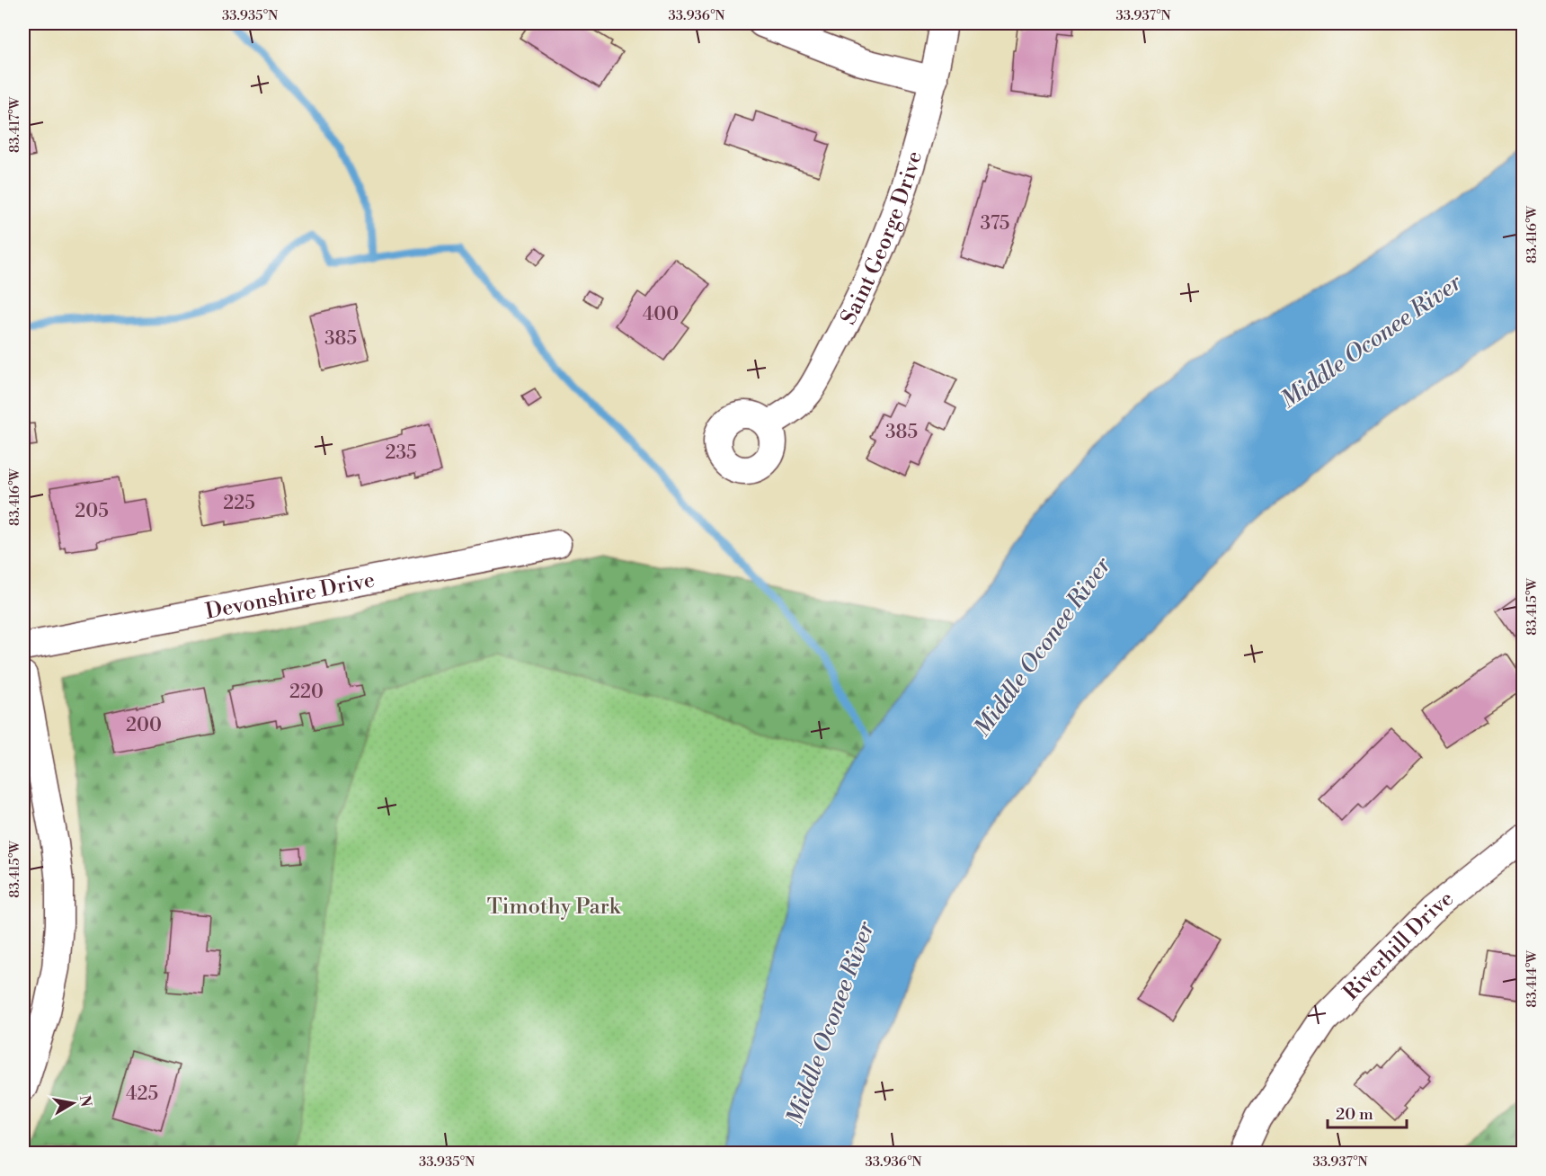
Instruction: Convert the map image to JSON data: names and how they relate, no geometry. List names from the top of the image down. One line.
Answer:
{"streets":{"street":["Saint George Drive","Devonshire Drive","Riverhill Drive"]},"water":["Middle Oconee River"],"parks":["Timothy Park"],"house_numbers":["375","400","385","385","235","225","205","220","200","425"],"scale_bar":"20 m","north":"right","coordinates":["33.935°N","33.936°N","33.937°N","83.417°W","83.416°W","83.415°W","83.414°W"]}
